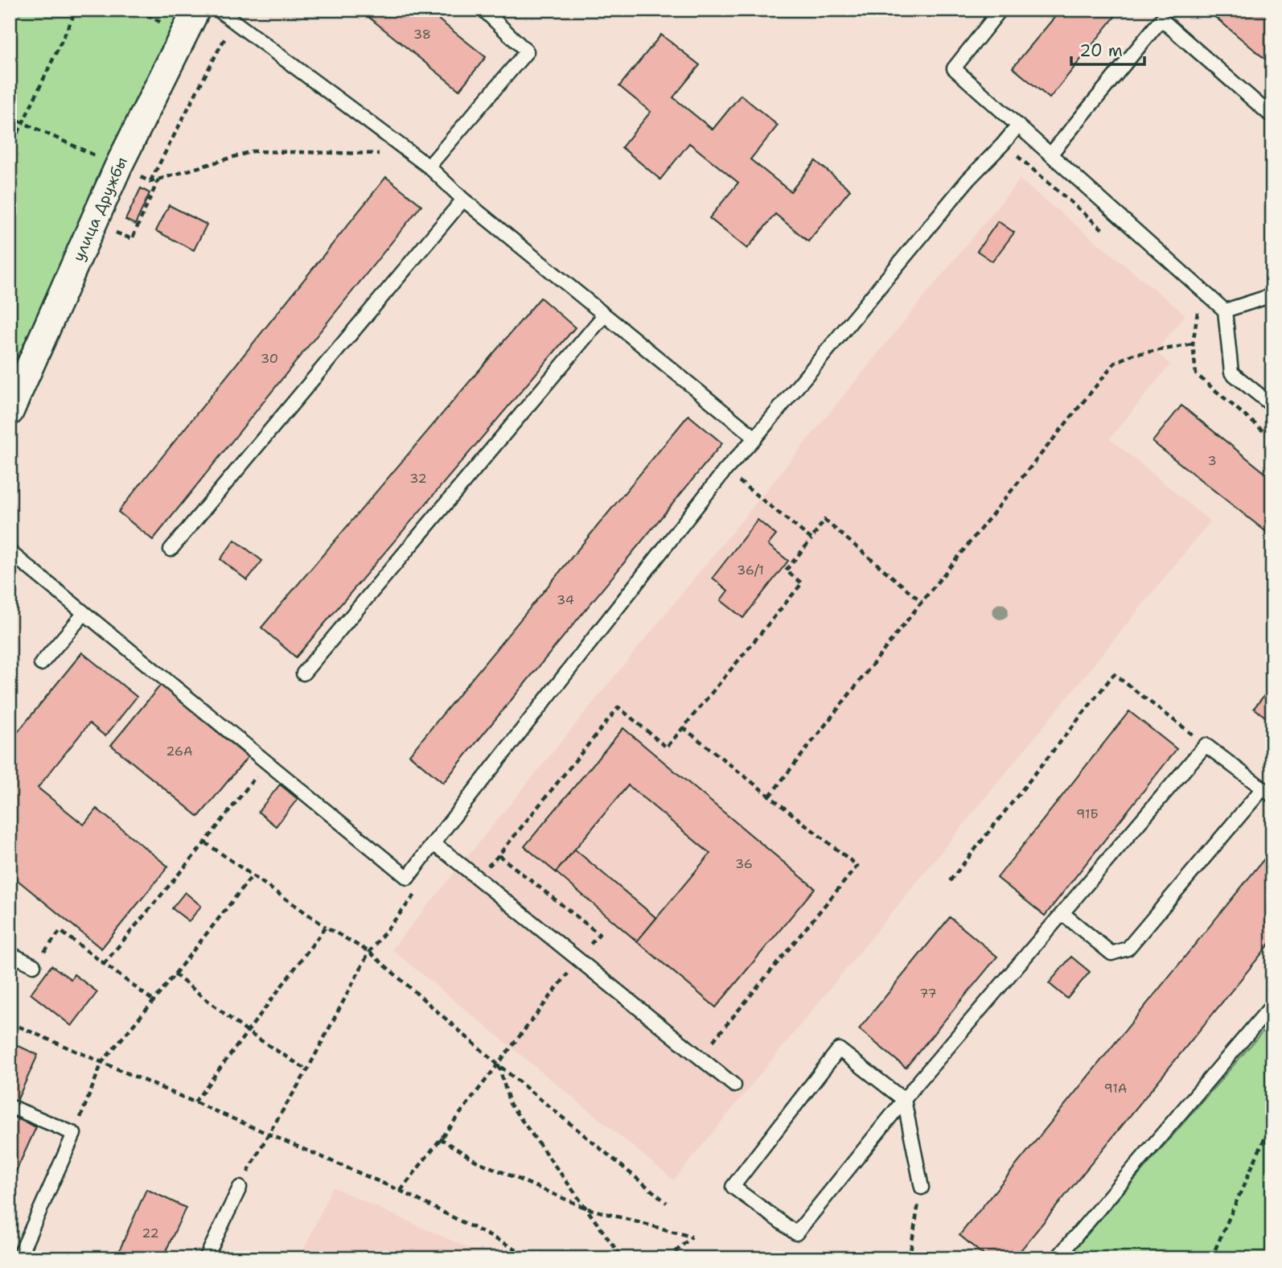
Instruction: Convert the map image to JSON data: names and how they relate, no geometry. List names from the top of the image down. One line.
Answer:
{"streets":{"street":["улица Дружбы"]},"house_numbers":["38","30","3","32","36/1","34","26А","91Б","36","77","91А","22"],"scale_bar":"20 m"}
